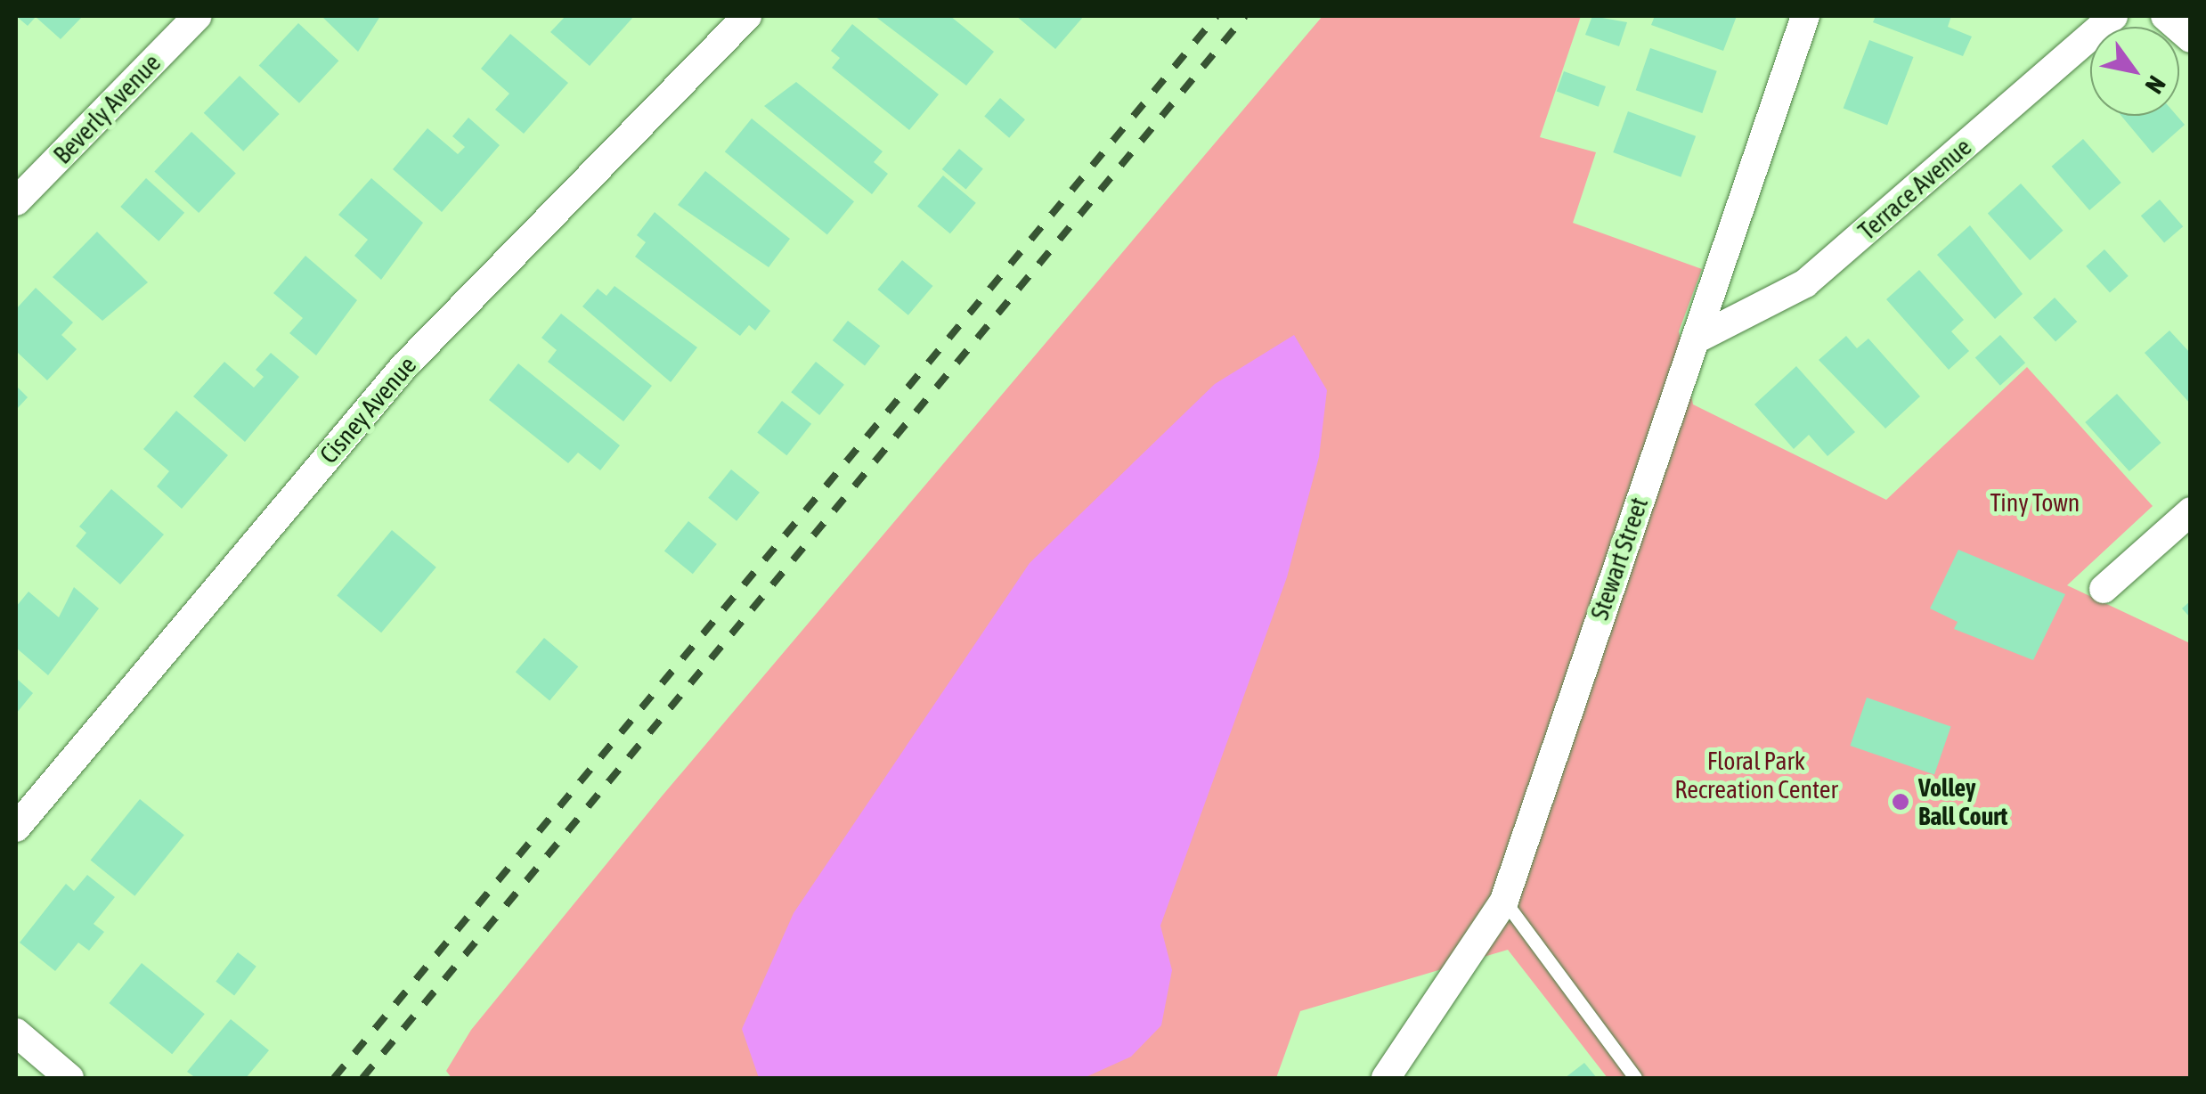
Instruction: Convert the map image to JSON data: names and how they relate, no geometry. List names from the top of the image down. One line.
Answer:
{"streets":{"street":["Beverly Avenue","Terrace Avenue","Cisney Avenue","Stewart Street"]},"crossings":[["Terrace Avenue","Stewart Street"]],"parks":["Tiny Town","Floral Park Recreation Center"],"places":["Volley Ball Court"],"north":"bottom right"}
